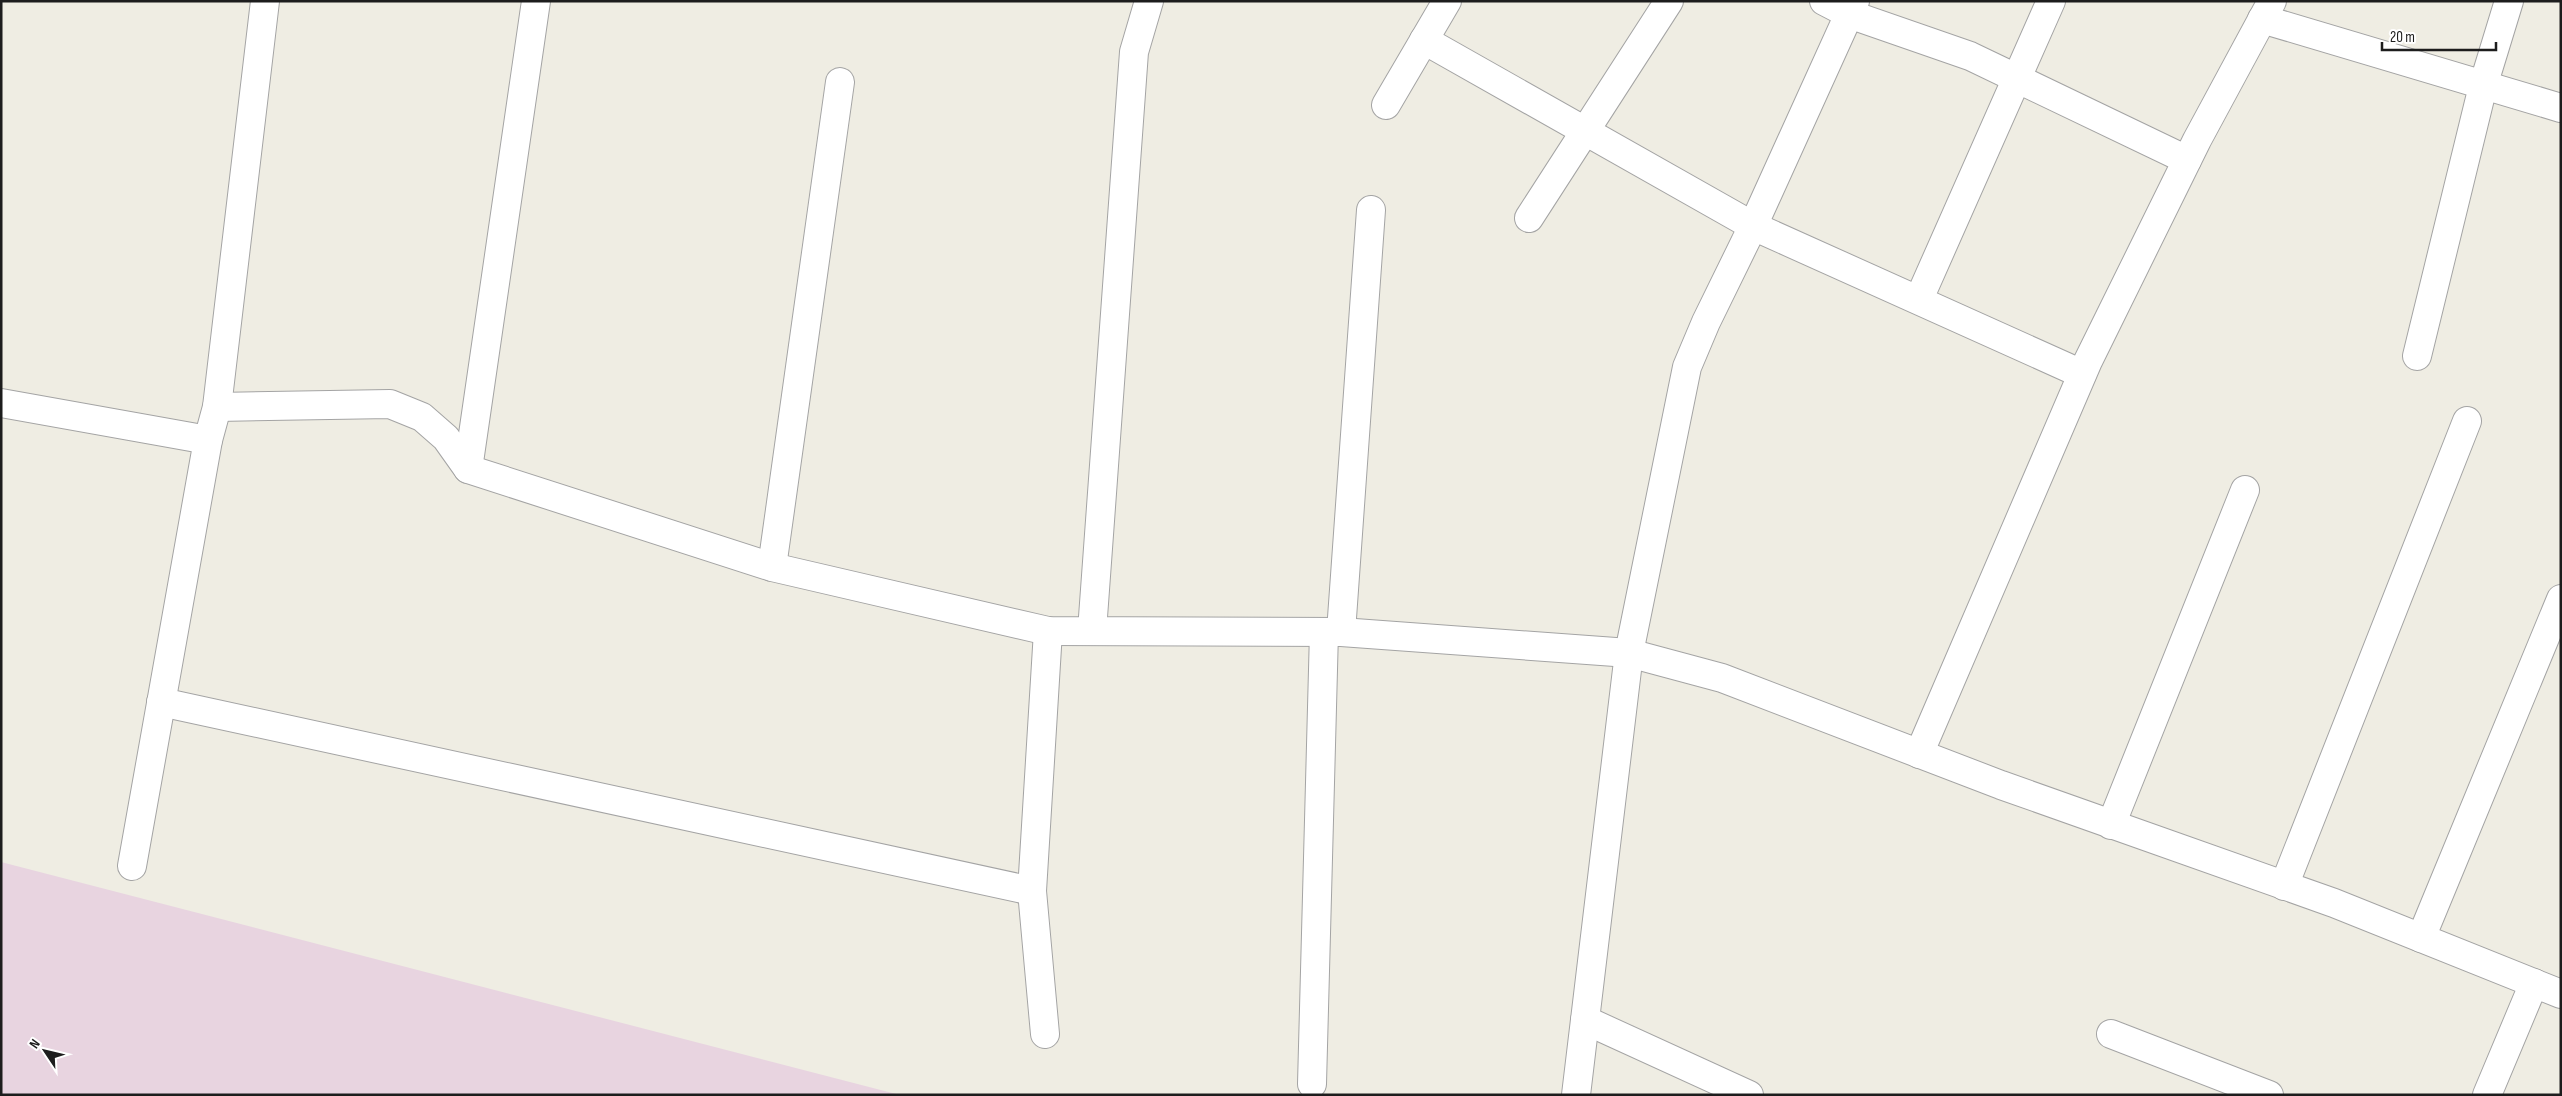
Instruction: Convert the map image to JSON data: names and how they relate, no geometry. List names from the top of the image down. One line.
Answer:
{"scale_bar":"20 m","north":"top left"}
